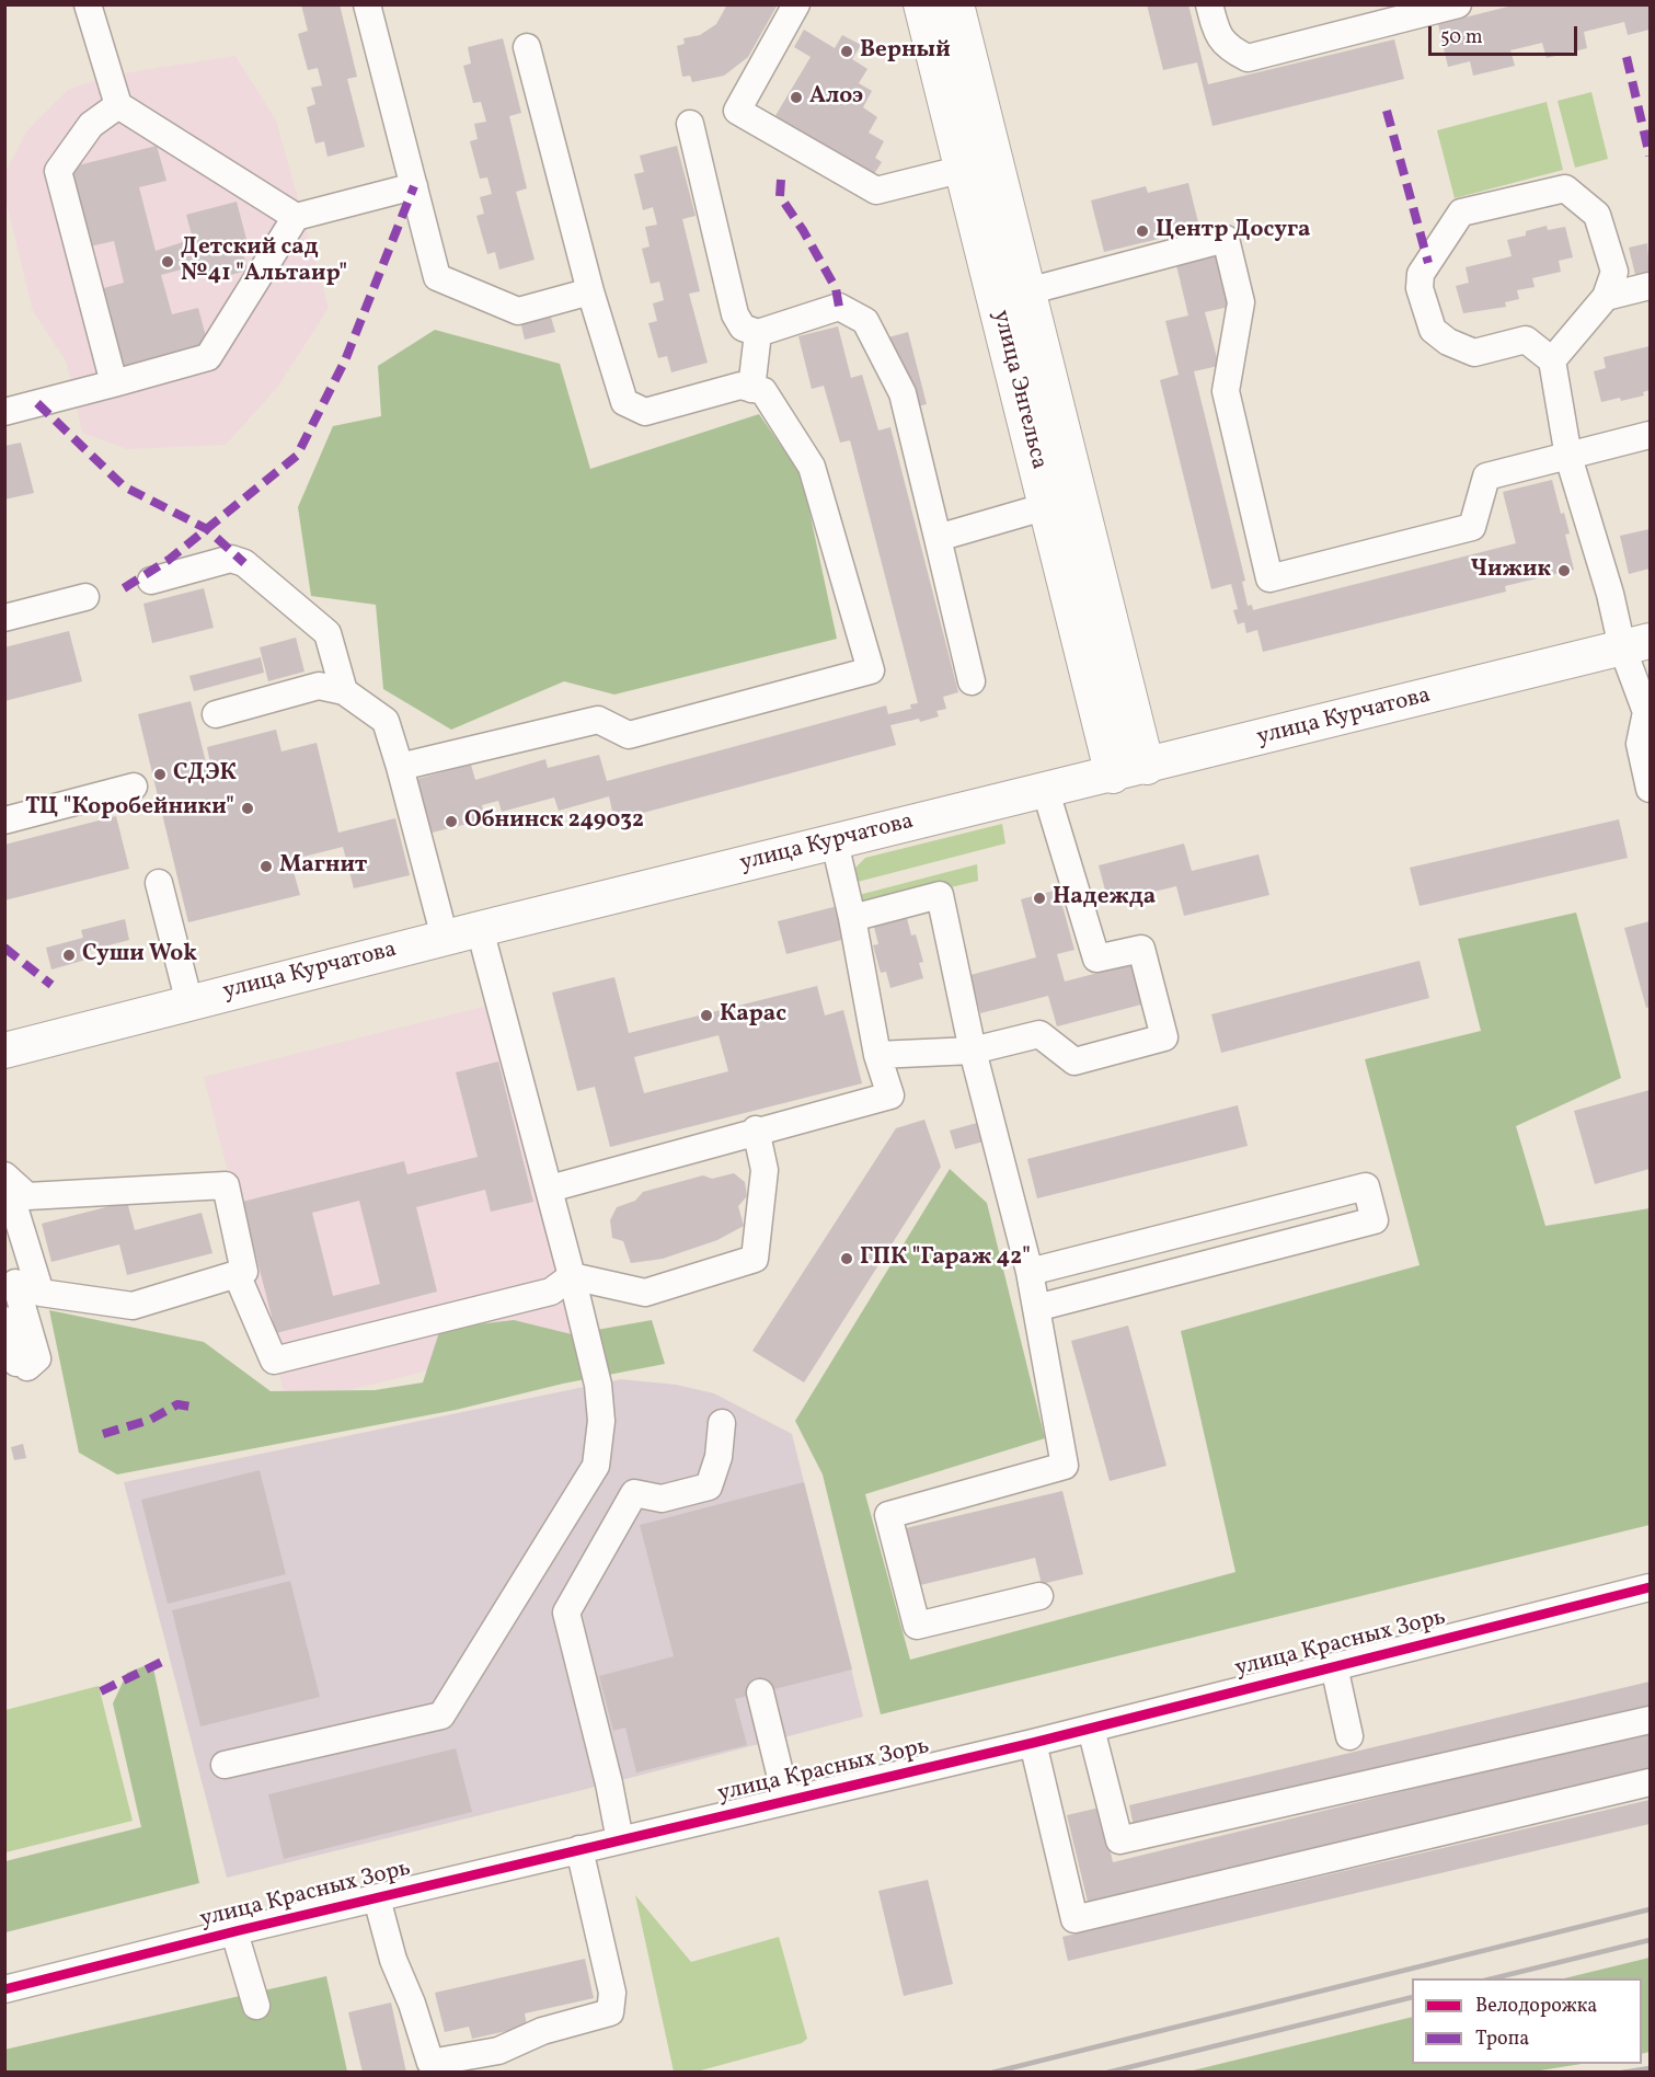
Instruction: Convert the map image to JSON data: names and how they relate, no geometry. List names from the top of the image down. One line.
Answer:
{"streets":{"main road":["улица Энгельса","улица Курчатова"],"street":["улица Красных Зорь"]},"crossings":[["улица Энгельса","улица Курчатова"]],"places":["Верный","Алоэ","Центр Досуга","Детский сад №41 \"Альтаир\"","Чижик","СДЭК","ТЦ \"Коробейники\"","Обнинск 249032","Магнит","Надежда","Суши Wok","Карас","ГПК \"Гараж 42\""],"legend":["Велодорожка","Тропа"],"scale_bar":"50 m"}
